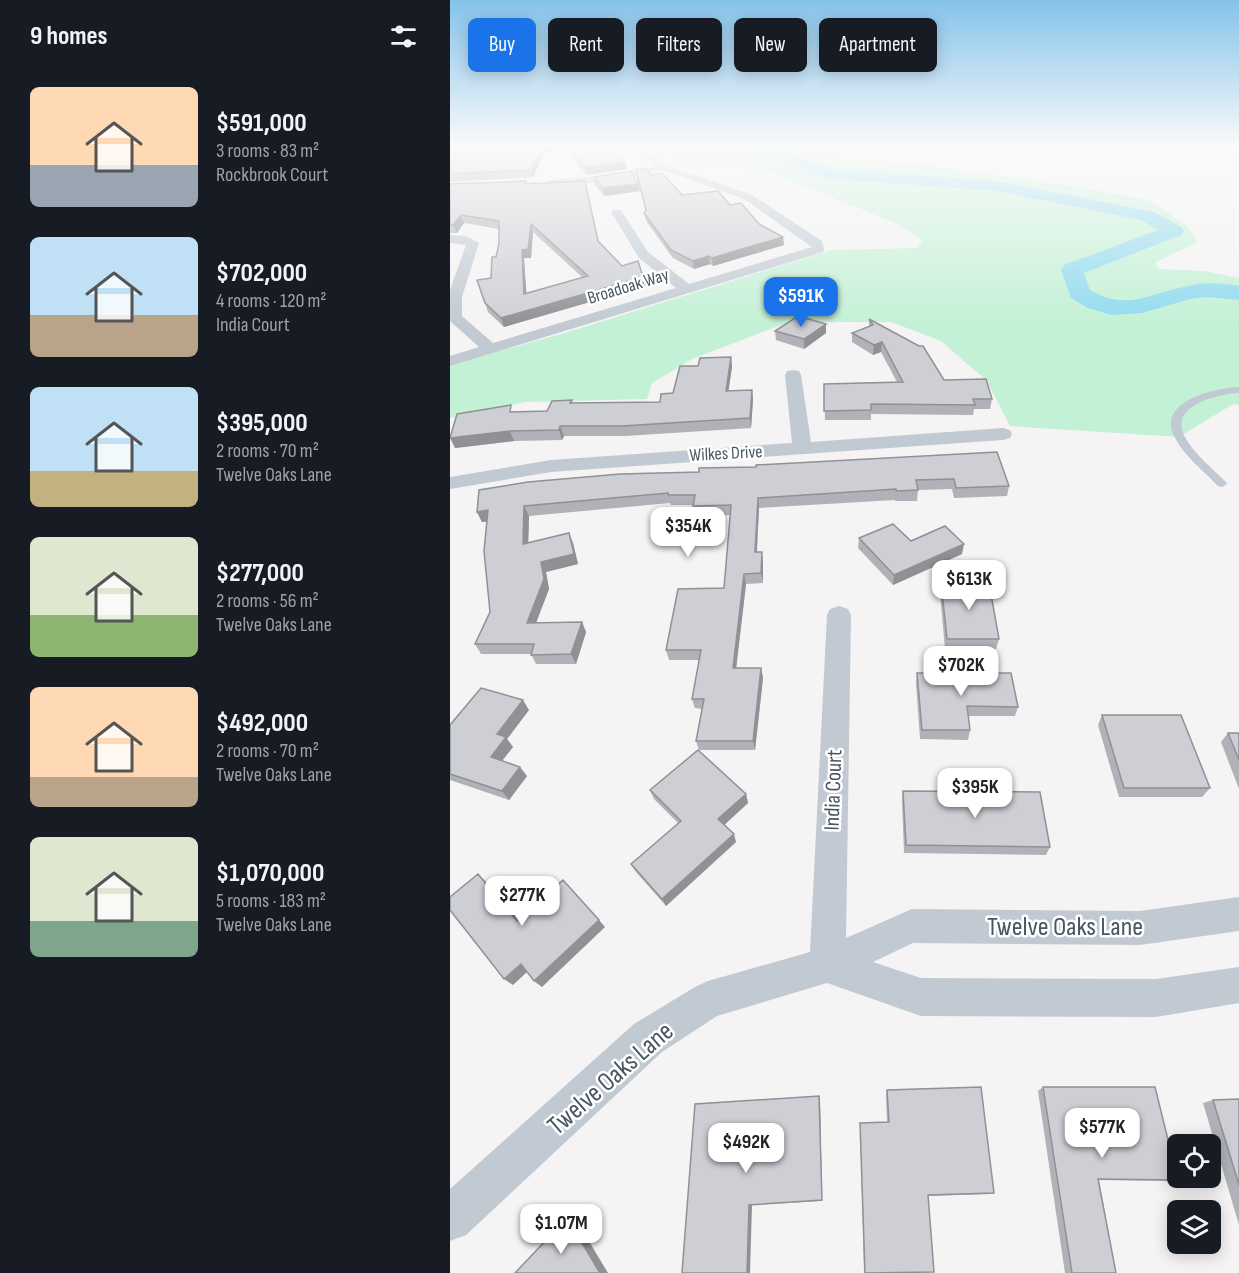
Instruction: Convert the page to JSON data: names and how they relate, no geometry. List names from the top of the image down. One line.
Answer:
{"streets":{"street":["Broadoak Way","Wilkes Drive","India Court","Twelve Oaks Lane"]},"crossings":[["India Court","Twelve Oaks Lane"]],"page":{"heading":"9 homes","chip":["Buy","Rent","Filters","New","Apartment"],"list":[{"name":"$591,000","note":"3 rooms · 83 m² · Rockbrook Court"},{"name":"$702,000","note":"4 rooms · 120 m² · India Court"},{"name":"$395,000","note":"2 rooms · 70 m² · Twelve Oaks Lane"},{"name":"$277,000","note":"2 rooms · 56 m² · Twelve Oaks Lane"},{"name":"$492,000","note":"2 rooms · 70 m² · Twelve Oaks Lane"},{"name":"$1,070,000","note":"5 rooms · 183 m² · Twelve Oaks Lane"}],"price":["$591K","$354K","$613K","$702K","$395K","$277K","$577K","$492K","$1.07M"]}}
